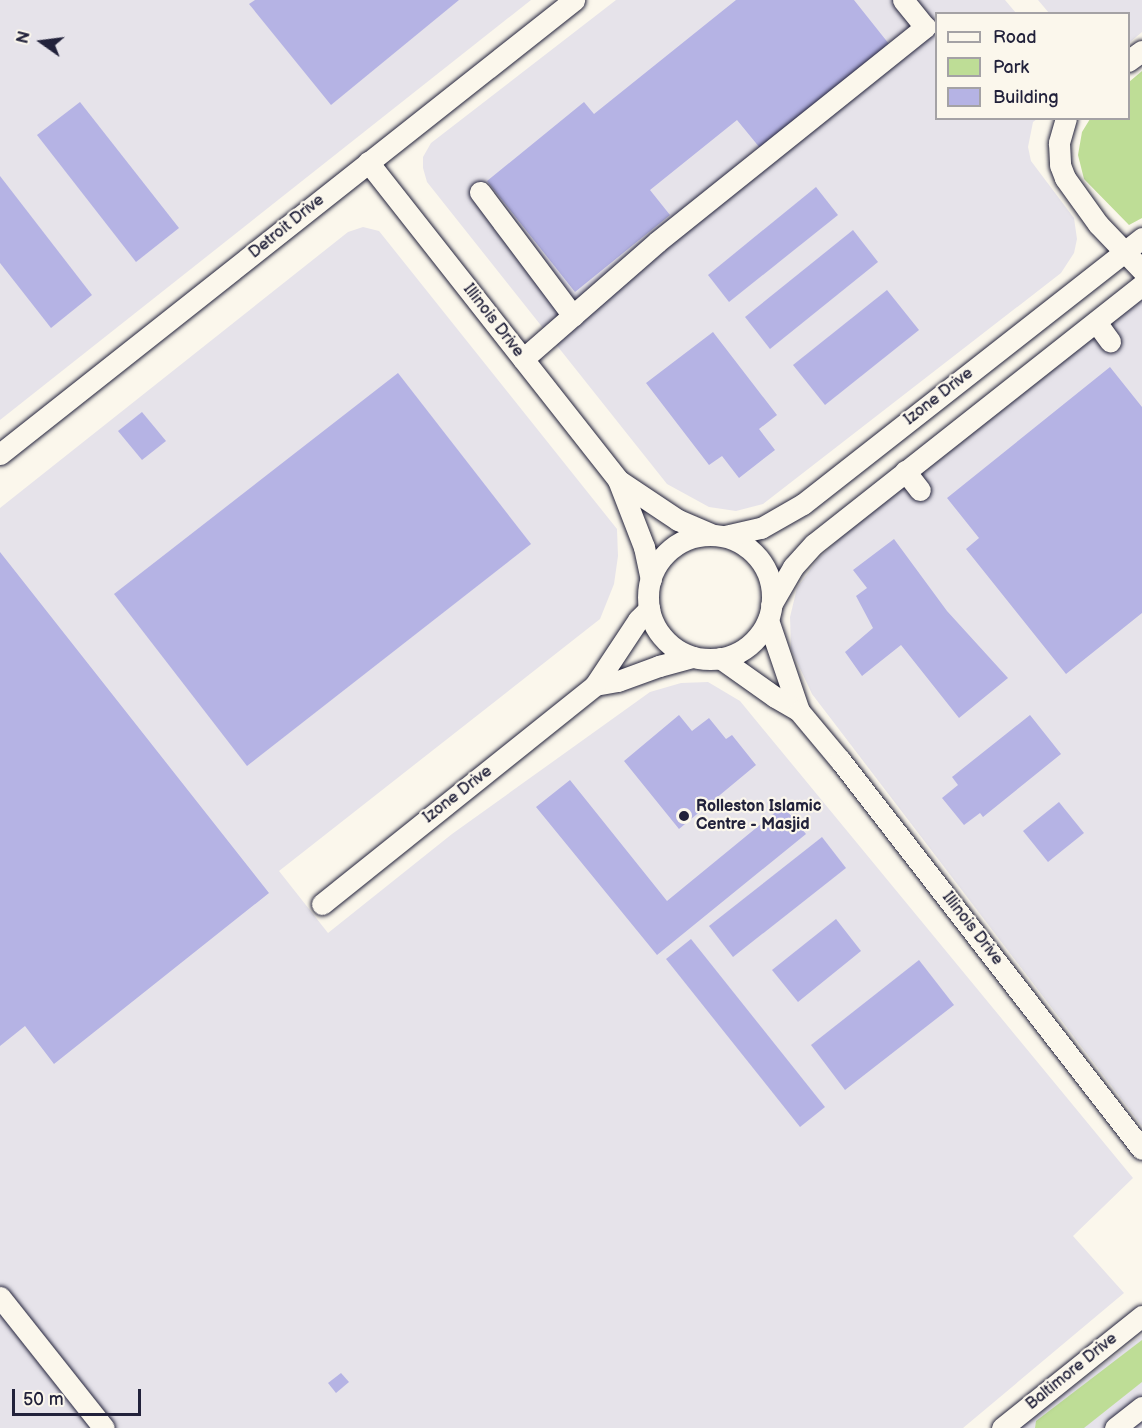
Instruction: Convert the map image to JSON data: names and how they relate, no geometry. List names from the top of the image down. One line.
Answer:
{"streets":{"street":["Detroit Drive","Illinois Drive","Izone Drive","Baltimore Drive"]},"crossings":[["Detroit Drive","Illinois Drive"],["Illinois Drive","Izone Drive"]],"places":["Rolleston Islamic Centre - Masjid"],"legend":["Road","Park","Building"],"scale_bar":"50 m","north":"left"}
